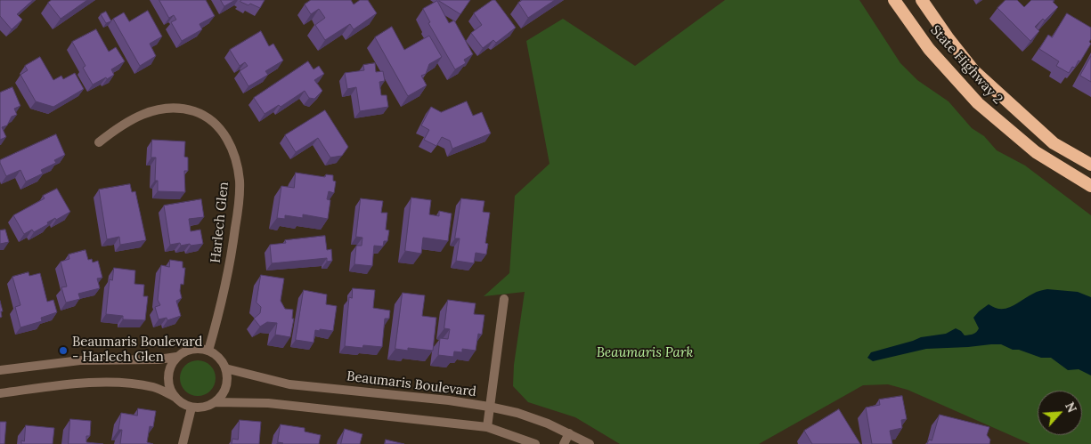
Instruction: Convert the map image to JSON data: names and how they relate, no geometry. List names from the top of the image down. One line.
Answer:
{"streets":{"highway":["State Highway 2"],"street":["Harlech Glen","Beaumaris Boulevard"]},"crossings":[["Harlech Glen","Beaumaris Boulevard"]],"parks":["Beaumaris Park"],"places":["Beaumaris Boulevard - Harlech Glen"],"north":"top right"}
